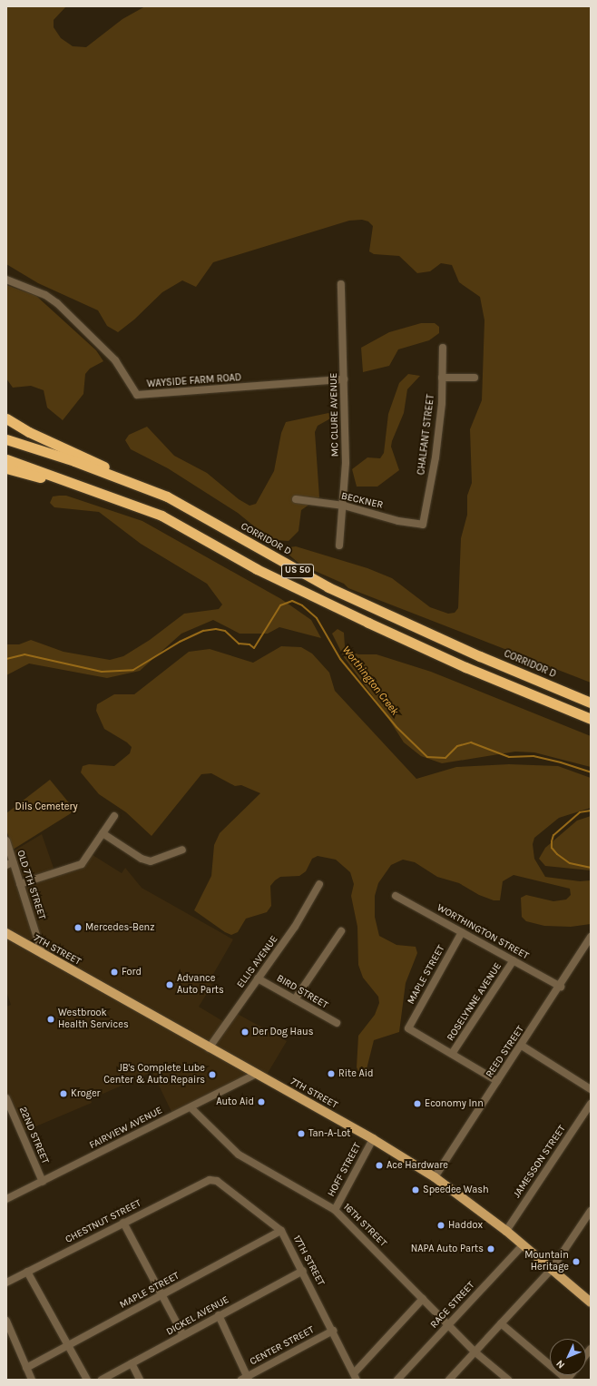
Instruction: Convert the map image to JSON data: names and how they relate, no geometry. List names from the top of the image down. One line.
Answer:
{"streets":{"highway":["CORRIDOR D","US 50"],"main road":["7TH STREET"],"street":["WAYSIDE FARM ROAD","MC CLURE AVENUE","CHALFANT STREET","BECKNER","OLD 7TH STREET","WORTHINGTON STREET","ELLIS AVENUE","MAPLE STREET","BIRD STREET","ROSELYNNE AVENUE","REED STREET","FAIRVIEW AVENUE","22ND STREET","JAMESSON STREET","HOFF STREET","CHESTNUT STREET","16TH STREET","17TH STREET","RACE STREET","DICKEL AVENUE","CENTER STREET"]},"crossings":[["WAYSIDE FARM ROAD","MC CLURE AVENUE"],["MC CLURE AVENUE","BECKNER"],["CHALFANT STREET","BECKNER"],["OLD 7TH STREET","7TH STREET"],["WORTHINGTON STREET","MAPLE STREET"],["WORTHINGTON STREET","ROSELYNNE AVENUE"],["WORTHINGTON STREET","REED STREET"],["7TH STREET","ELLIS AVENUE"],["7TH STREET","REED STREET"],["7TH STREET","FAIRVIEW AVENUE"],["7TH STREET","JAMESSON STREET"],["7TH STREET","HOFF STREET"],["7TH STREET","RACE STREET"],["ELLIS AVENUE","BIRD STREET"],["MAPLE STREET","ROSELYNNE AVENUE"],["MAPLE STREET","17TH STREET"],["FAIRVIEW AVENUE","22ND STREET"],["FAIRVIEW AVENUE","16TH STREET"],["HOFF STREET","16TH STREET"],["CHESTNUT STREET","17TH STREET"],["16TH STREET","RACE STREET"],["17TH STREET","DICKEL AVENUE"],["17TH STREET","CENTER STREET"]],"water":["Worthington Creek"],"parks":["Dils Cemetery"],"places":["Mercedes-Benz","Ford","Advance Auto Parts","Westbrook Health Services","Der Dog Haus","Rite Aid","JB's Complete Lube Center & Auto Repairs","Kroger","Auto Aid","Economy Inn","Tan-A-Lot","Ace Hardware","Speedee Wash","Haddox","NAPA Auto Parts","Mountain Heritage"],"north":"bottom left"}
